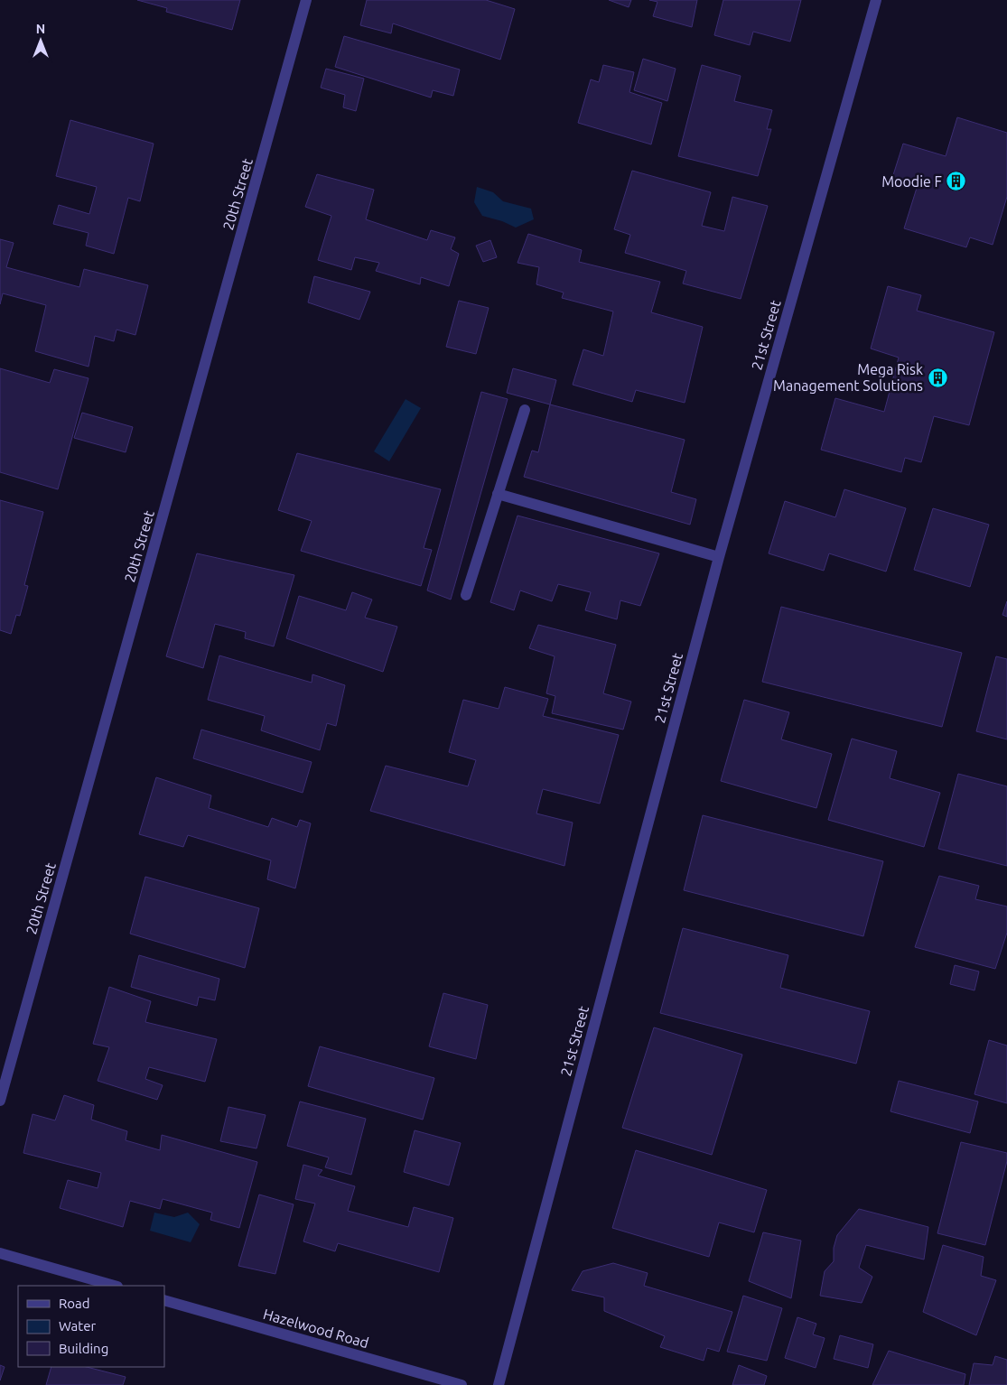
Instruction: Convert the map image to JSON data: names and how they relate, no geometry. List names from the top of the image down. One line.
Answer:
{"streets":{"street":["20th Street","21st Street","Hazelwood Road"]},"places":{"building":["Moodie F","Mega Risk Management Solutions"]},"legend":["Road","Water","Building"],"north":"top"}
